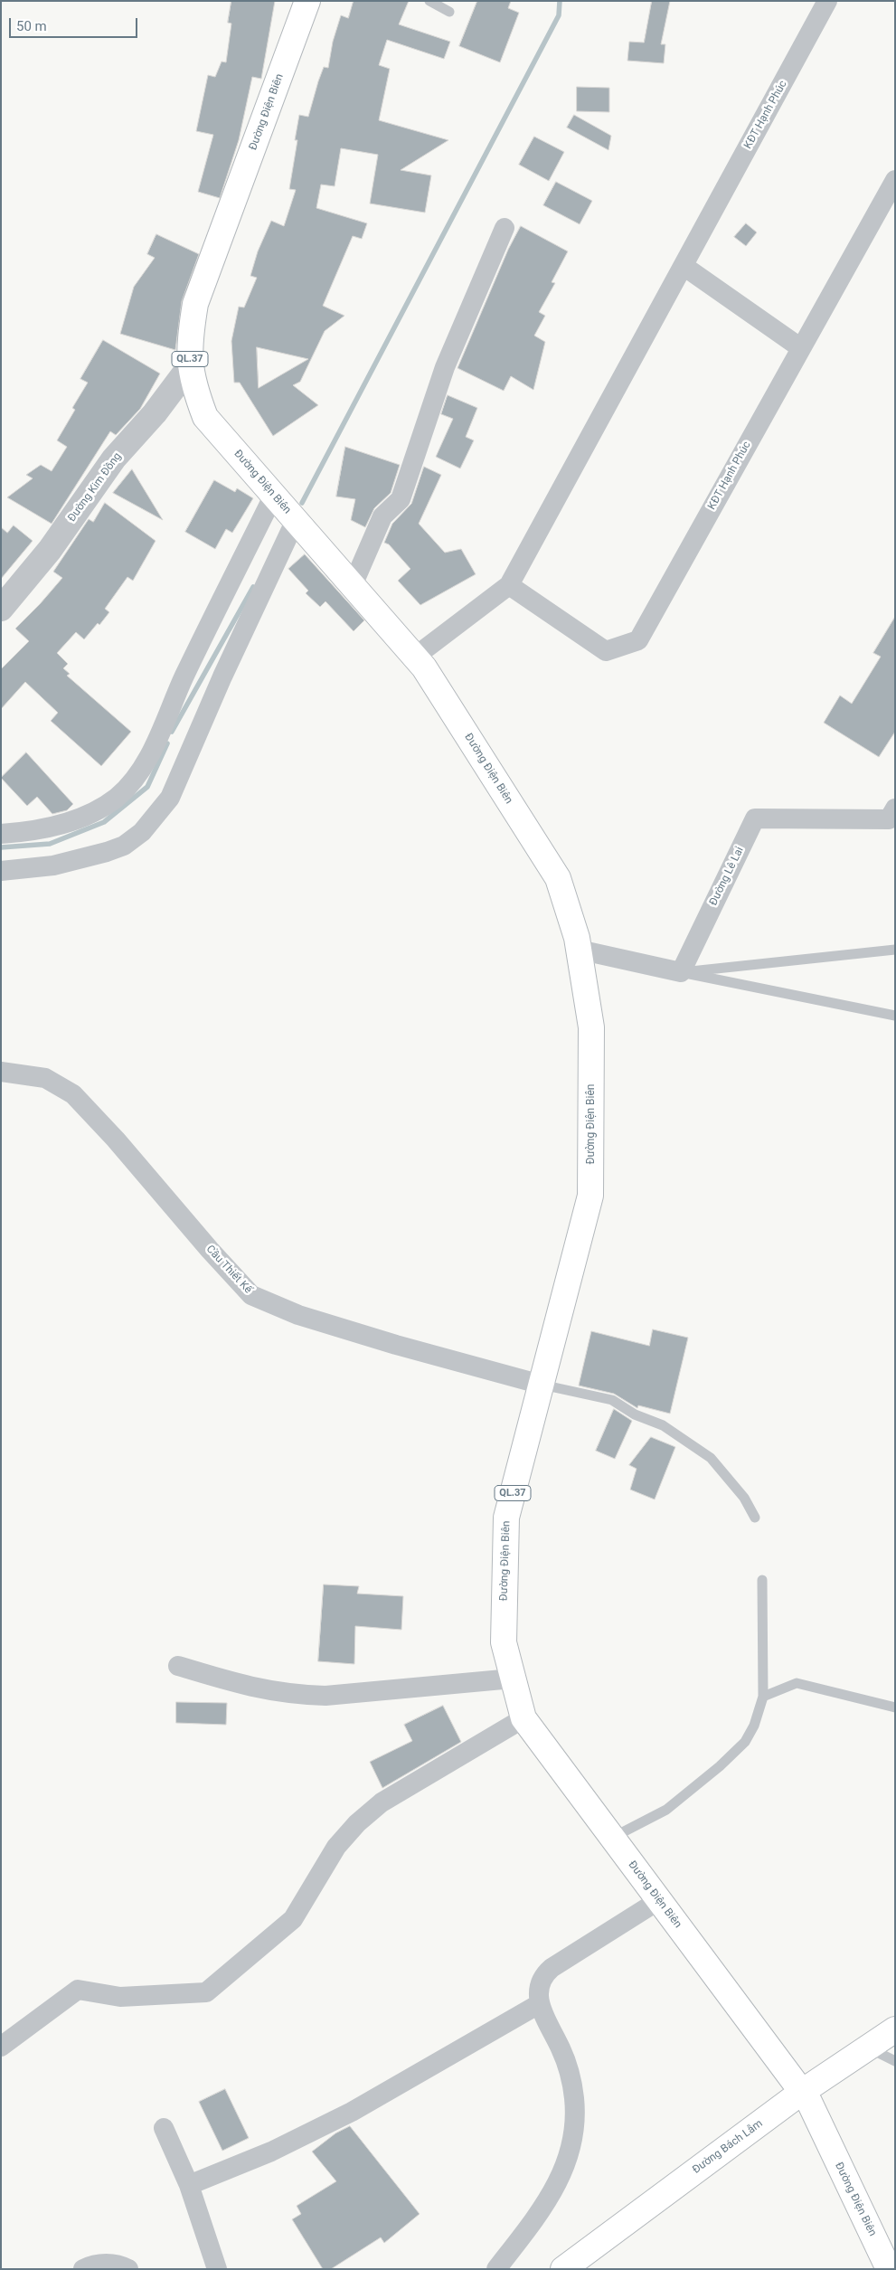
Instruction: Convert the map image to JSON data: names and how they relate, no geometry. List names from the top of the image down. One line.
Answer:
{"streets":{"main road":["Đường Điện Biên","QL.37","Đường Bách Lẫm"],"street":["KĐT Hạnh Phúc","Đường Kim Đồng","Đường Lê Lai","Cầu Thiết Kế"]},"crossings":[["Đường Điện Biên","KĐT Hạnh Phúc"],["Đường Điện Biên","Đường Kim Đồng"],["Đường Điện Biên","Cầu Thiết Kế"],["Đường Điện Biên","Đường Bách Lẫm"]],"scale_bar":"50 m"}
